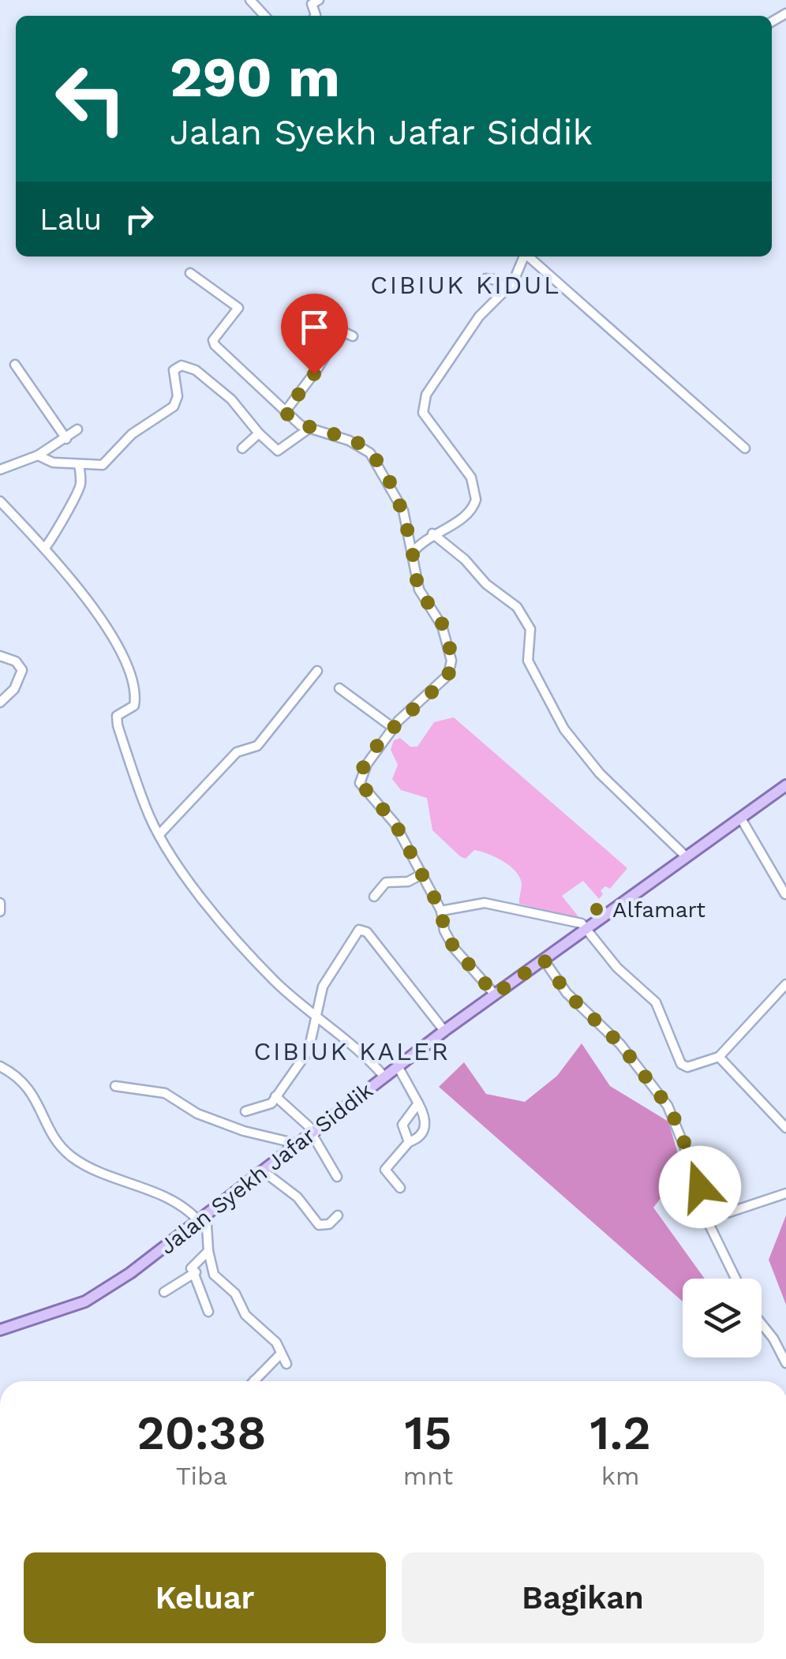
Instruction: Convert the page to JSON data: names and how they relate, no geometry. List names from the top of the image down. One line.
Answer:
{"streets":{"main road":["Jalan Syekh Jafar Siddik"]},"districts":["CIBIUK KIDUL","CIBIUK KALER"],"places":["Alfamart"],"page":{"turn":["290 m","Jalan Syekh Jafar Siddik"],"then":"Lalu","eta":["20:38","Tiba","15","mnt","1.2","km"],"buttons":["Keluar","Bagikan"]}}
